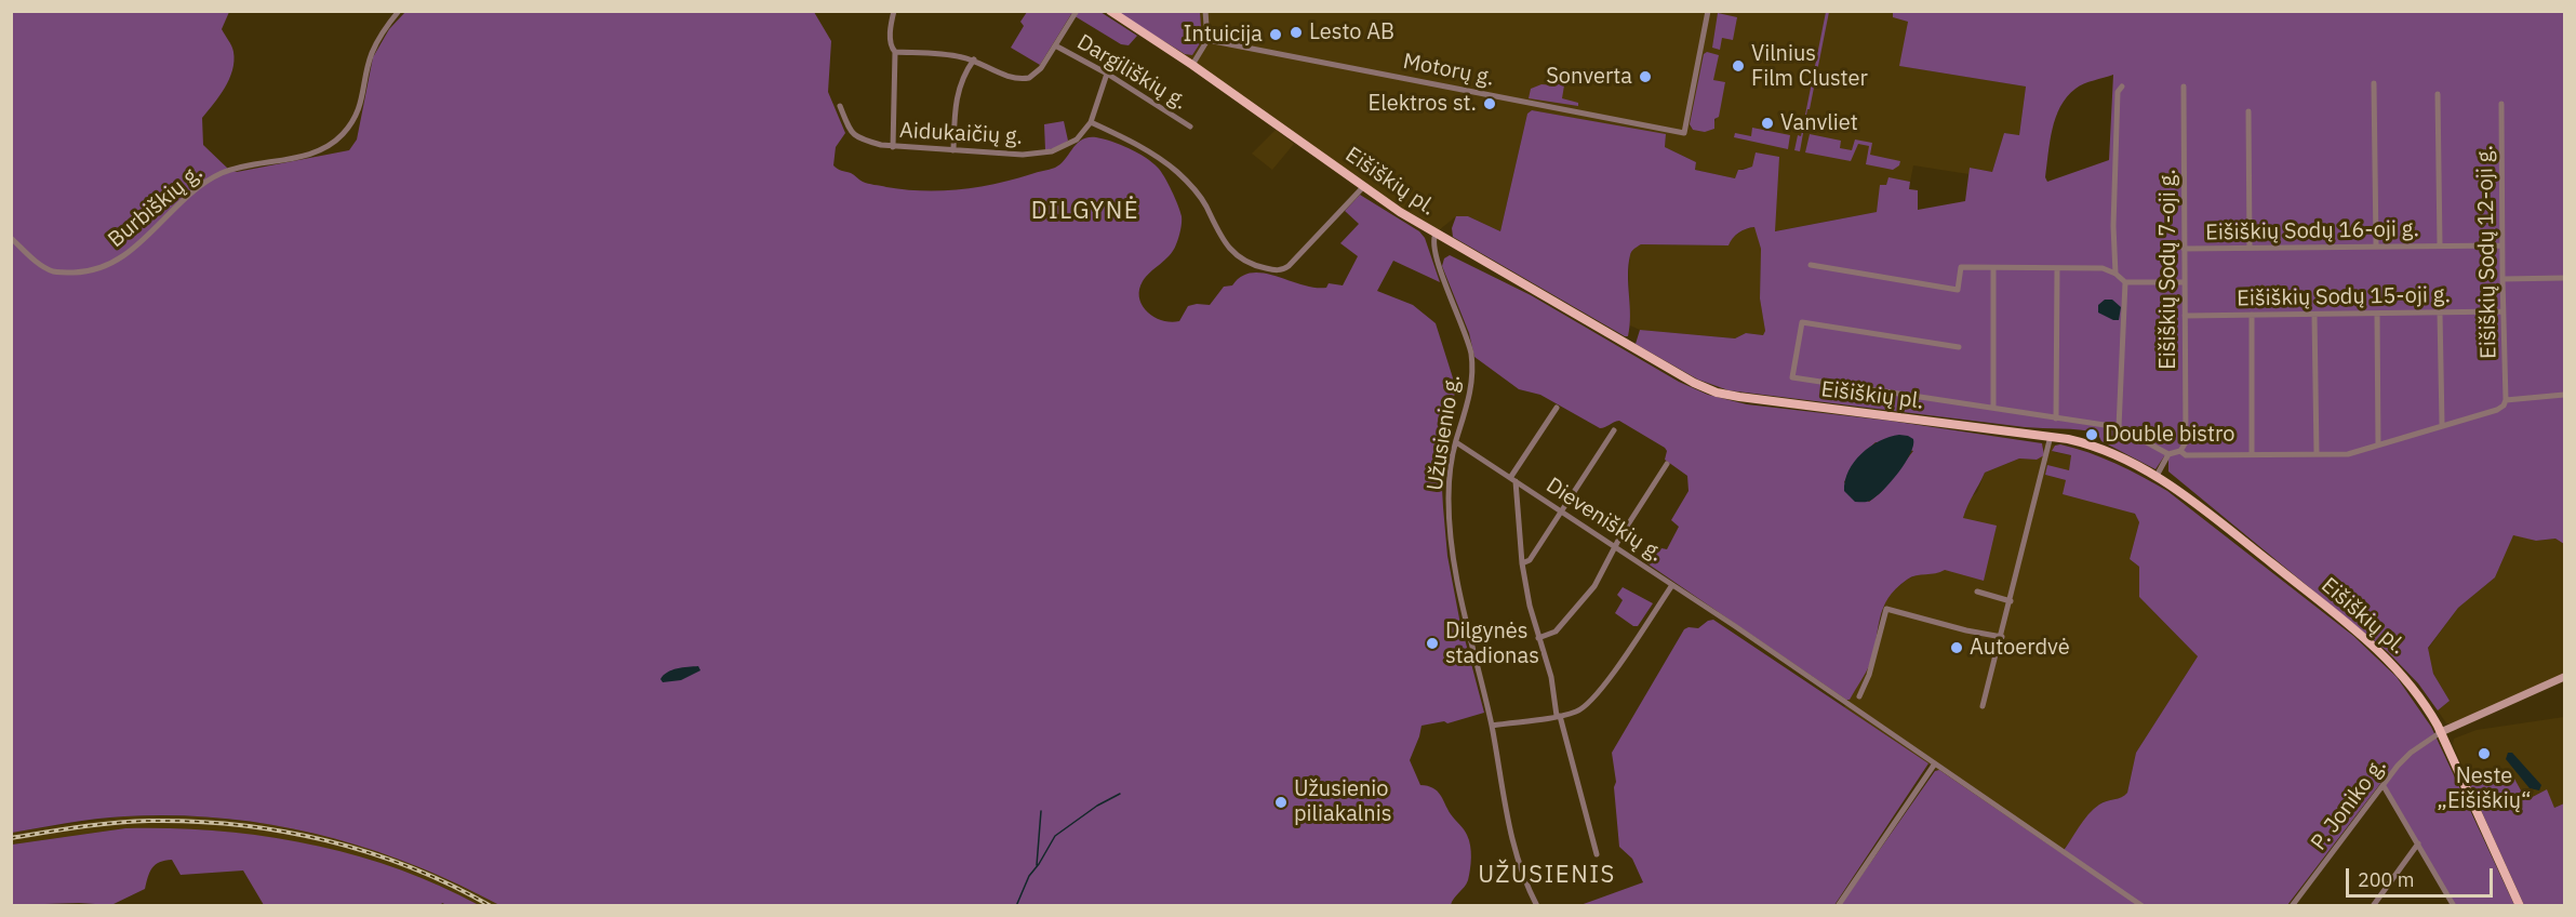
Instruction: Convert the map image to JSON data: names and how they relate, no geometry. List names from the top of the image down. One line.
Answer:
{"streets":{"main road":["Eišiškių pl."],"street":["Motorų g.","Dargiliškių g.","Aidukaičių g.","Burbiškių g.","Eišiškių Sodų 16-oji g.","Eišiškių Sodų 12-oji g.","Eišiškių Sodų 7-oji g.","Eišiškių Sodų 15-oji g.","Užusienio g.","Dieveniškių g.","P. Joniko g."]},"crossings":[["Eišiškių pl.","Užusienio g."],["Eišiškių pl.","P. Joniko g."],["Eišiškių Sodų 16-oji g.","Eišiškių Sodų 12-oji g."],["Eišiškių Sodų 16-oji g.","Eišiškių Sodų 7-oji g."],["Eišiškių Sodų 12-oji g.","Eišiškių Sodų 15-oji g."],["Eišiškių Sodų 7-oji g.","Eišiškių Sodų 15-oji g."],["Užusienio g.","Dieveniškių g."]],"districts":["DILGYNĖ","UŽUSIENIS"],"places":["Lesto AB","Intuicija","Vilnius Film Cluster","Sonverta","Elektros st.","Vanvliet","Double bistro","Dilgynės stadionas","Autoerdvė","Neste „Eišiškių“","Užusienio piliakalnis"],"scale_bar":"200 m"}
